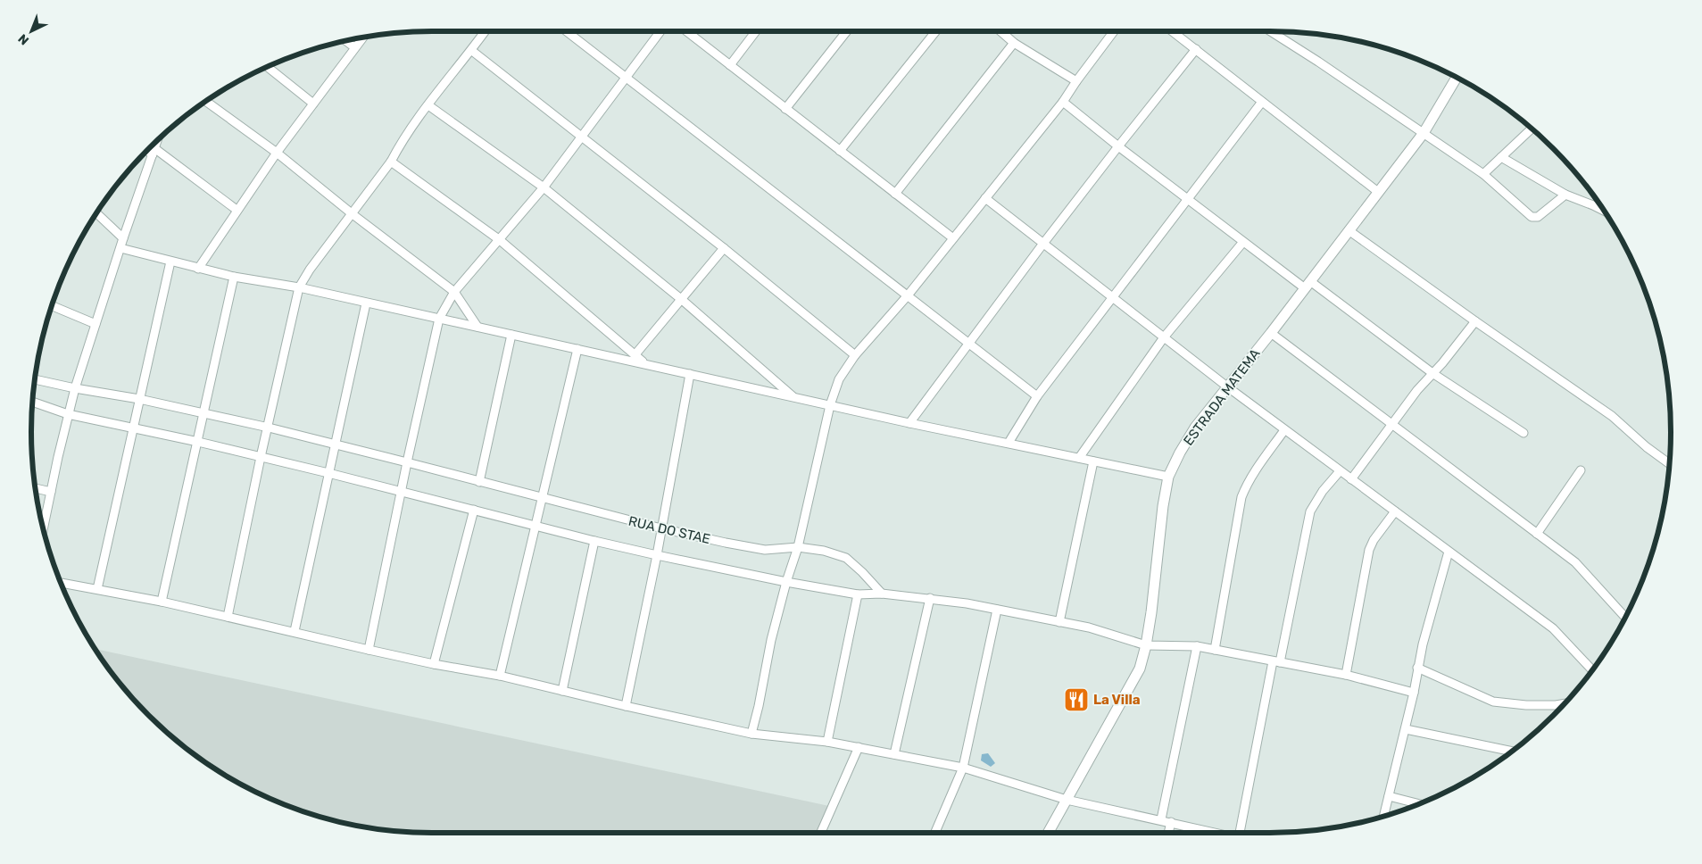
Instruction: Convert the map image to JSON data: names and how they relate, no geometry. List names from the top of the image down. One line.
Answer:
{"streets":{"street":["ESTRADA MATEMA","RUA DO STAE"]},"places":{"restaurant":["La Villa"]},"north":"bottom left"}
